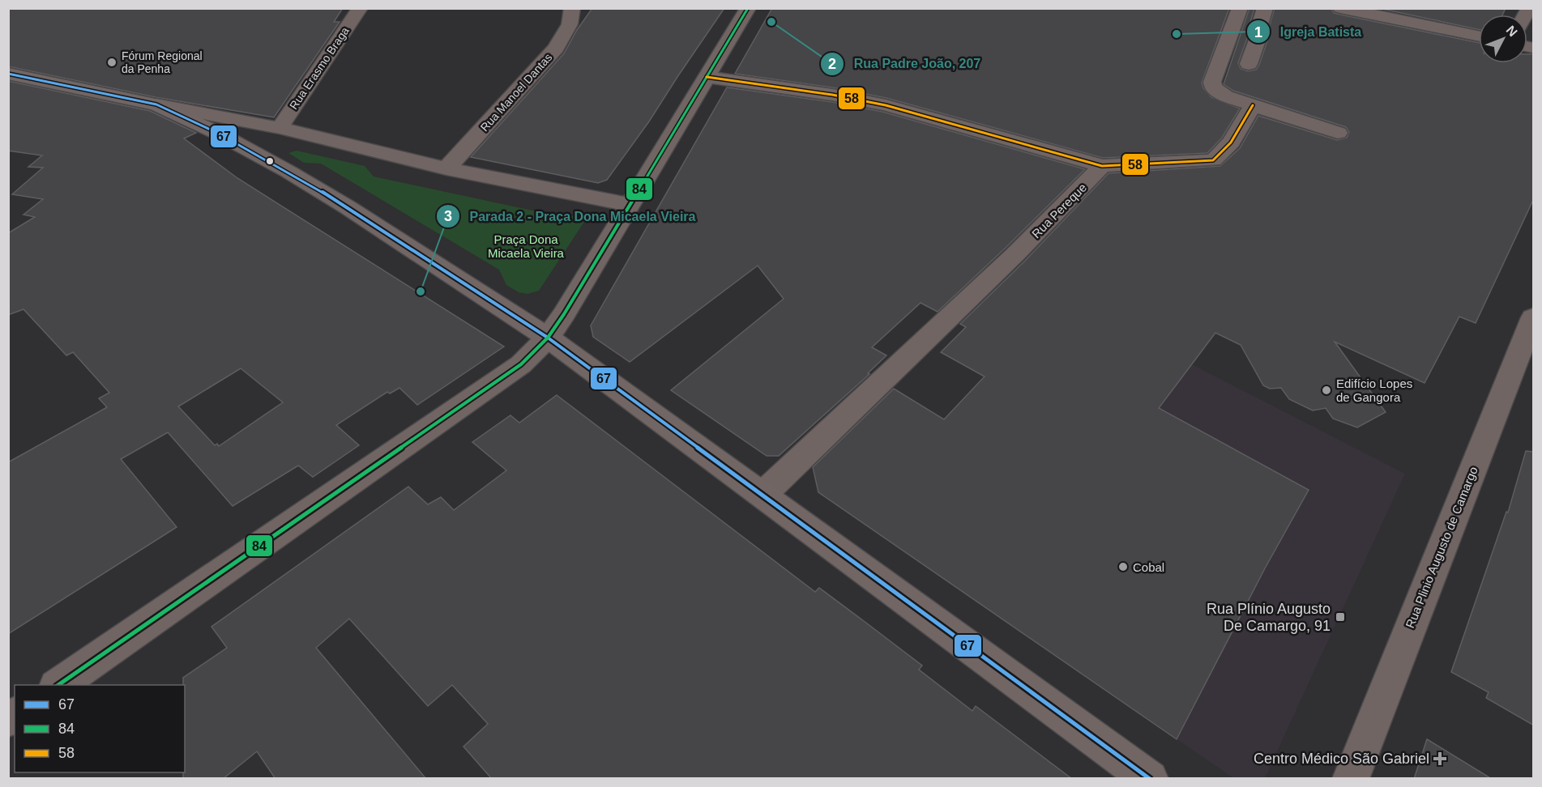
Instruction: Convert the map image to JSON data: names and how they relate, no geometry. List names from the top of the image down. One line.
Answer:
{"streets":{"street":["Rua Erasmo Braga","Rua Manoel Dantas","Rua Pereque","Rua Plinio Augusto de Camargo"]},"parks":["Praça Dona Micaela Vieira"],"places":{"other":["Rua Padre João, 207","Igreja Batista","Fórum Regional da Penha","Parada 2 - Praça Dona Micaela Vieira","Edifício Lopes de Gangora","Cobal"],"transit":["Rua Plínio Augusto De Camargo, 91"],"health":["Centro Médico São Gabriel"]},"lines":["transit line 84","transit line 67","transit line 58"],"legend":["67","84","58"],"north":"top right"}
